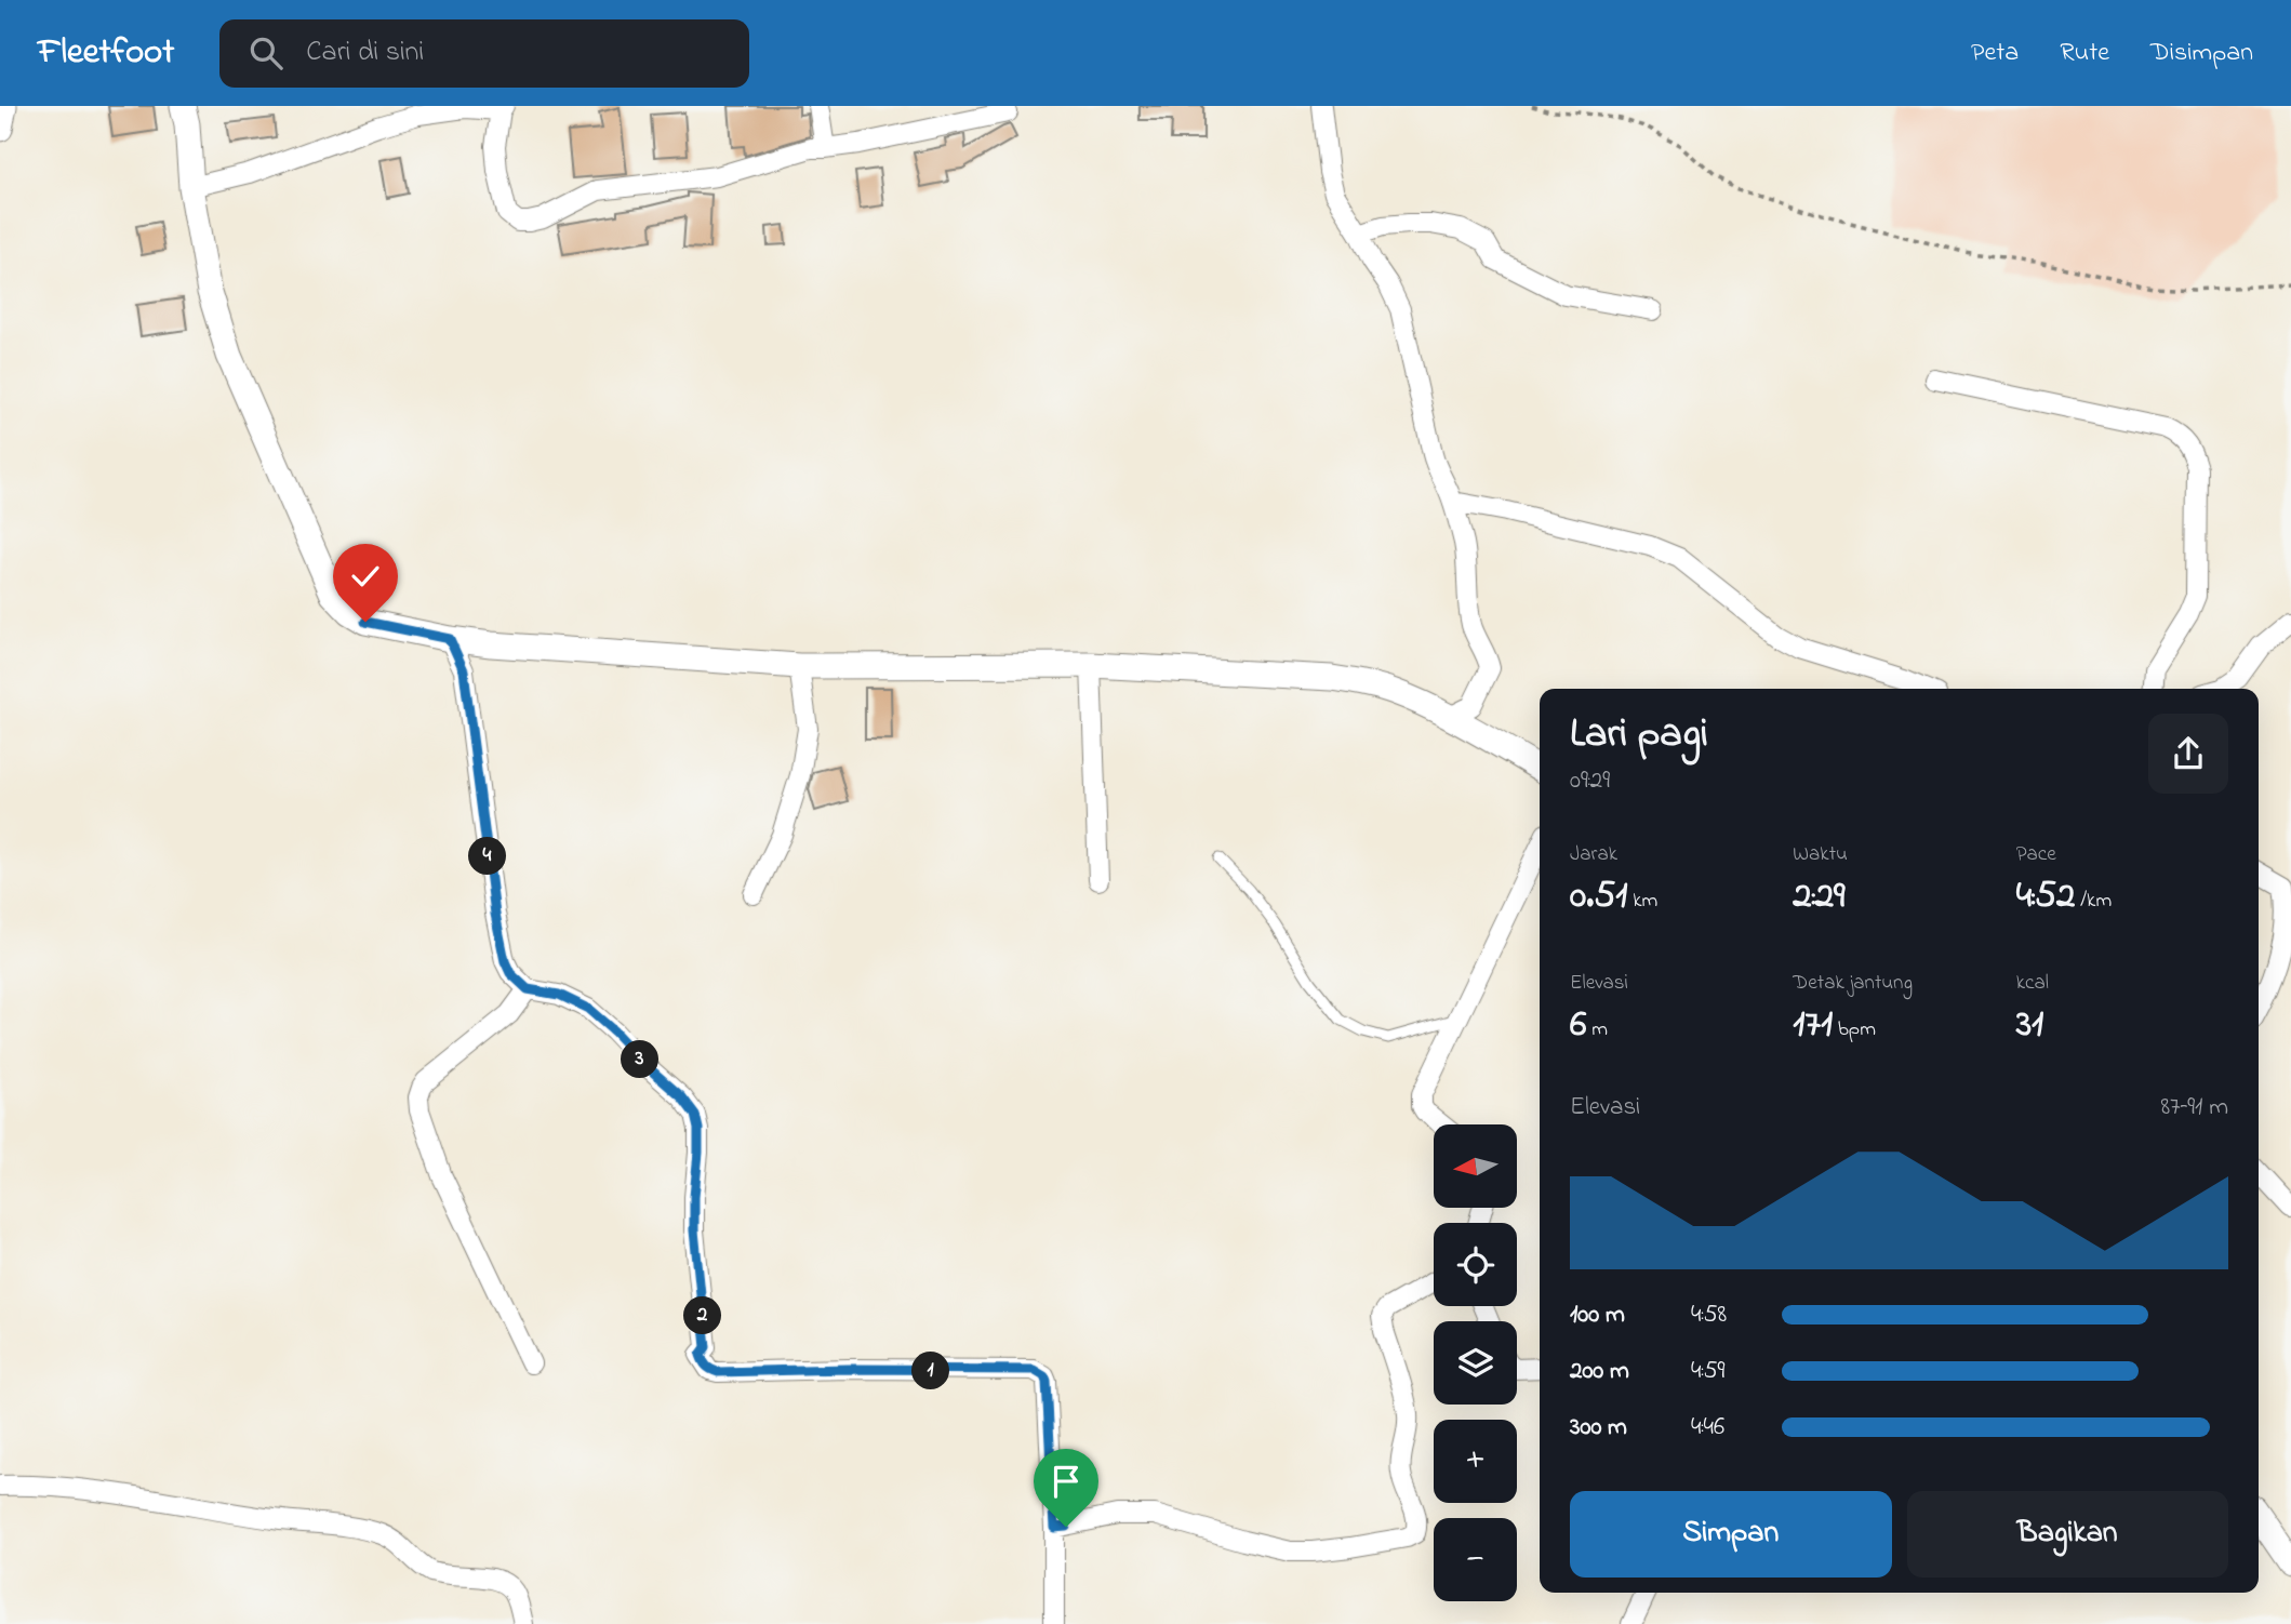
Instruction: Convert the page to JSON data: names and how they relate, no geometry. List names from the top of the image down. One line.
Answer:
{"north":"left","page":{"header":"Fleetfoot","search":"Cari di sini","nav":["Peta","Rute","Disimpan"],"heading":["Lari pagi","09:29"],"stats":[["Jarak","0.51 km"],["Waktu","2:29"],["Pace","4:52 /km"],["Elevasi","6 m"],["Detak jantung","171 bpm"],["kcal","31"]],"pins":["4","3","2","1"],"chart":["Elevasi","87–91 m"],"map_buttons":["+","−"],"list":[{"name":"100 m","note":"4:58"},{"name":"200 m","note":"4:59"},{"name":"300 m","note":"4:46"}],"buttons":["Simpan","Bagikan"]}}
